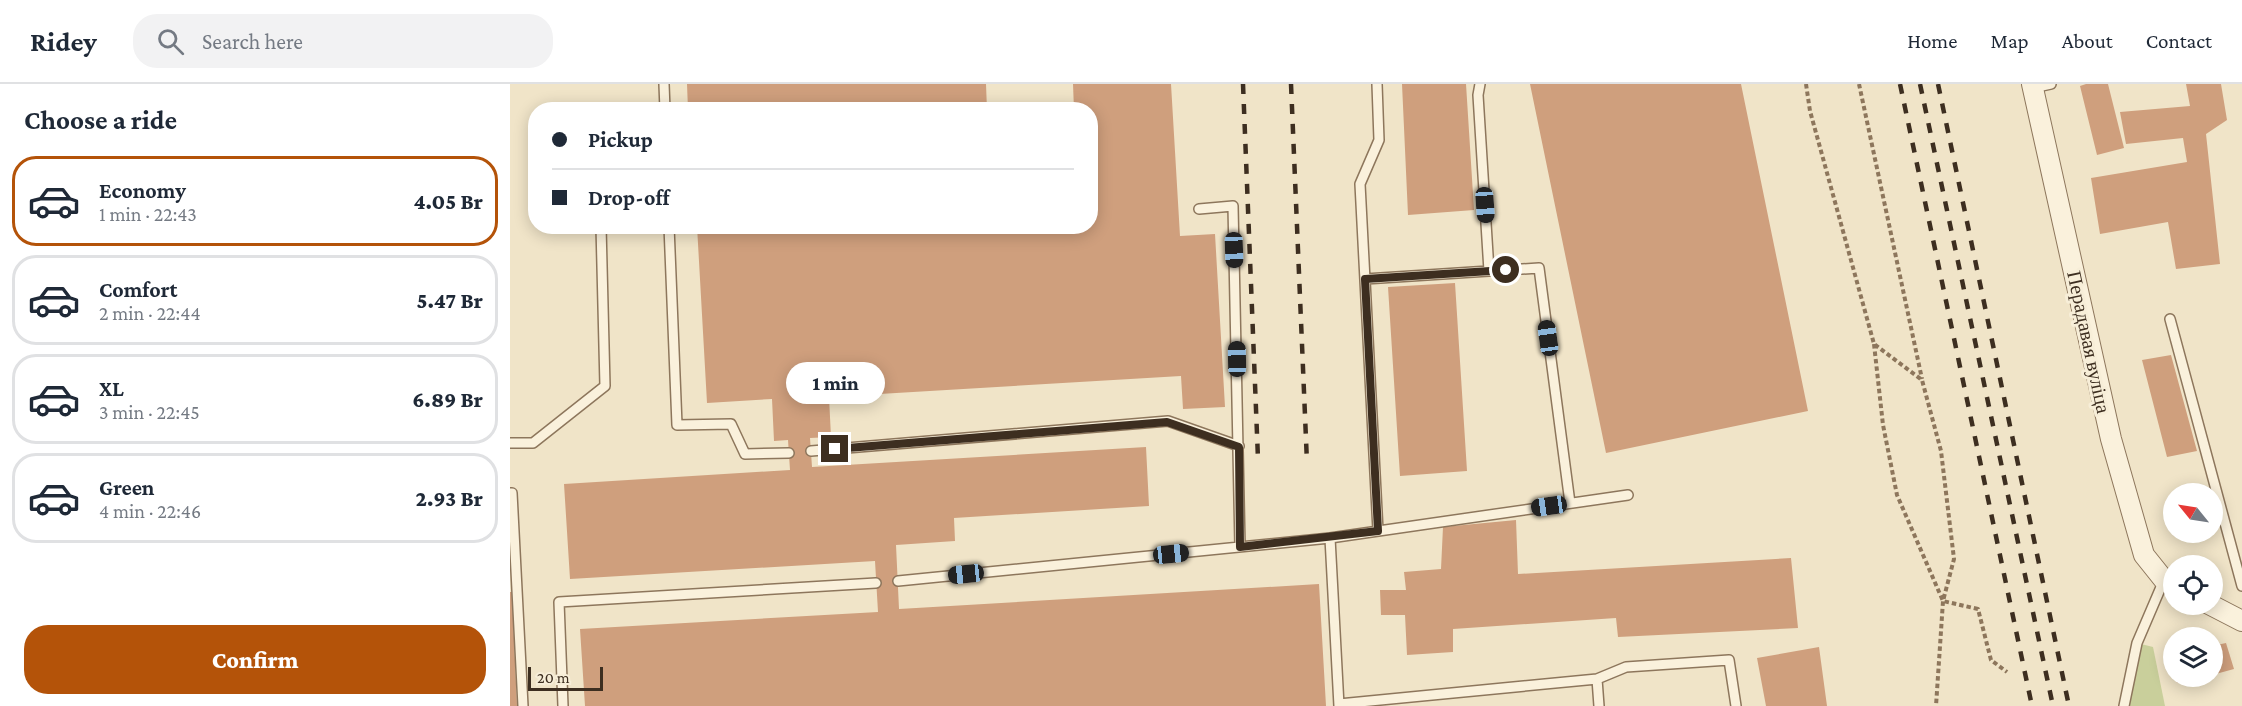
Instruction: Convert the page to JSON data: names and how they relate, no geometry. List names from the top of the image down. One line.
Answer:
{"streets":{"street":["Перадавая вуліца"]},"scale_bar":"20 m","north":"top left","page":{"header":"Ridey","search":"Search here","nav":["Home","Map","About","Contact"],"heading":"Choose a ride","banner":["Pickup","Drop-off"],"list":[{"name":"Economy","note":"1 min · 22:43","value":"4.05 Br"},{"name":"Comfort","note":"2 min · 22:44","value":"5.47 Br"},{"name":"XL","note":"3 min · 22:45","value":"6.89 Br"},{"name":"Green","note":"4 min · 22:46","value":"2.93 Br"}],"bubble":"1 min","buttons":"Confirm","scale":"20 m"}}
